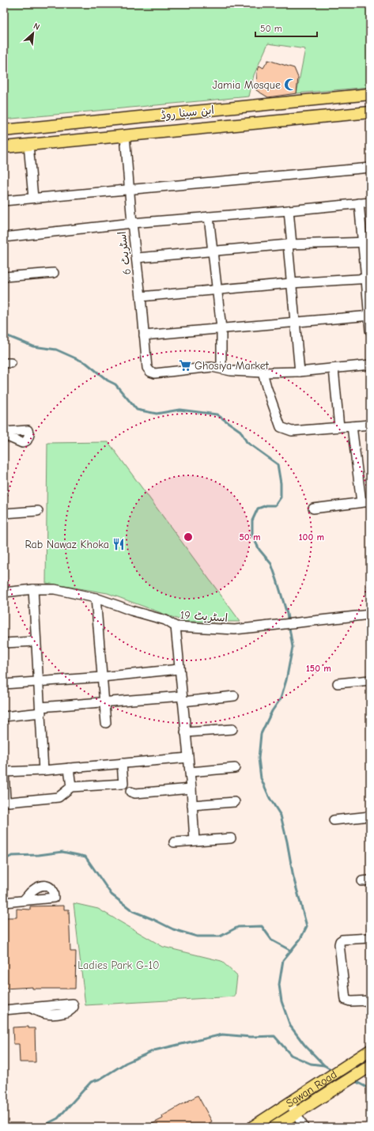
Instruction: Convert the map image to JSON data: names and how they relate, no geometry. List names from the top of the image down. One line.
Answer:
{"streets":{"main road":["ابن سینا روڈ","Sawan Road"],"street":["اسٹریٹ 6","اسٹریٹ 19"]},"crossings":[["ابن سینا روڈ","اسٹریٹ 6"]],"parks":["Ladies Park G-10"],"places":{"mosque":["Jamia Mosque"],"supermarket":["Ghosiya Market"],"restaurant":["Rab Nawaz Khoka"]},"scale_bar":"50 m","north":"top right","rings":["50 m","100 m","150 m"]}
